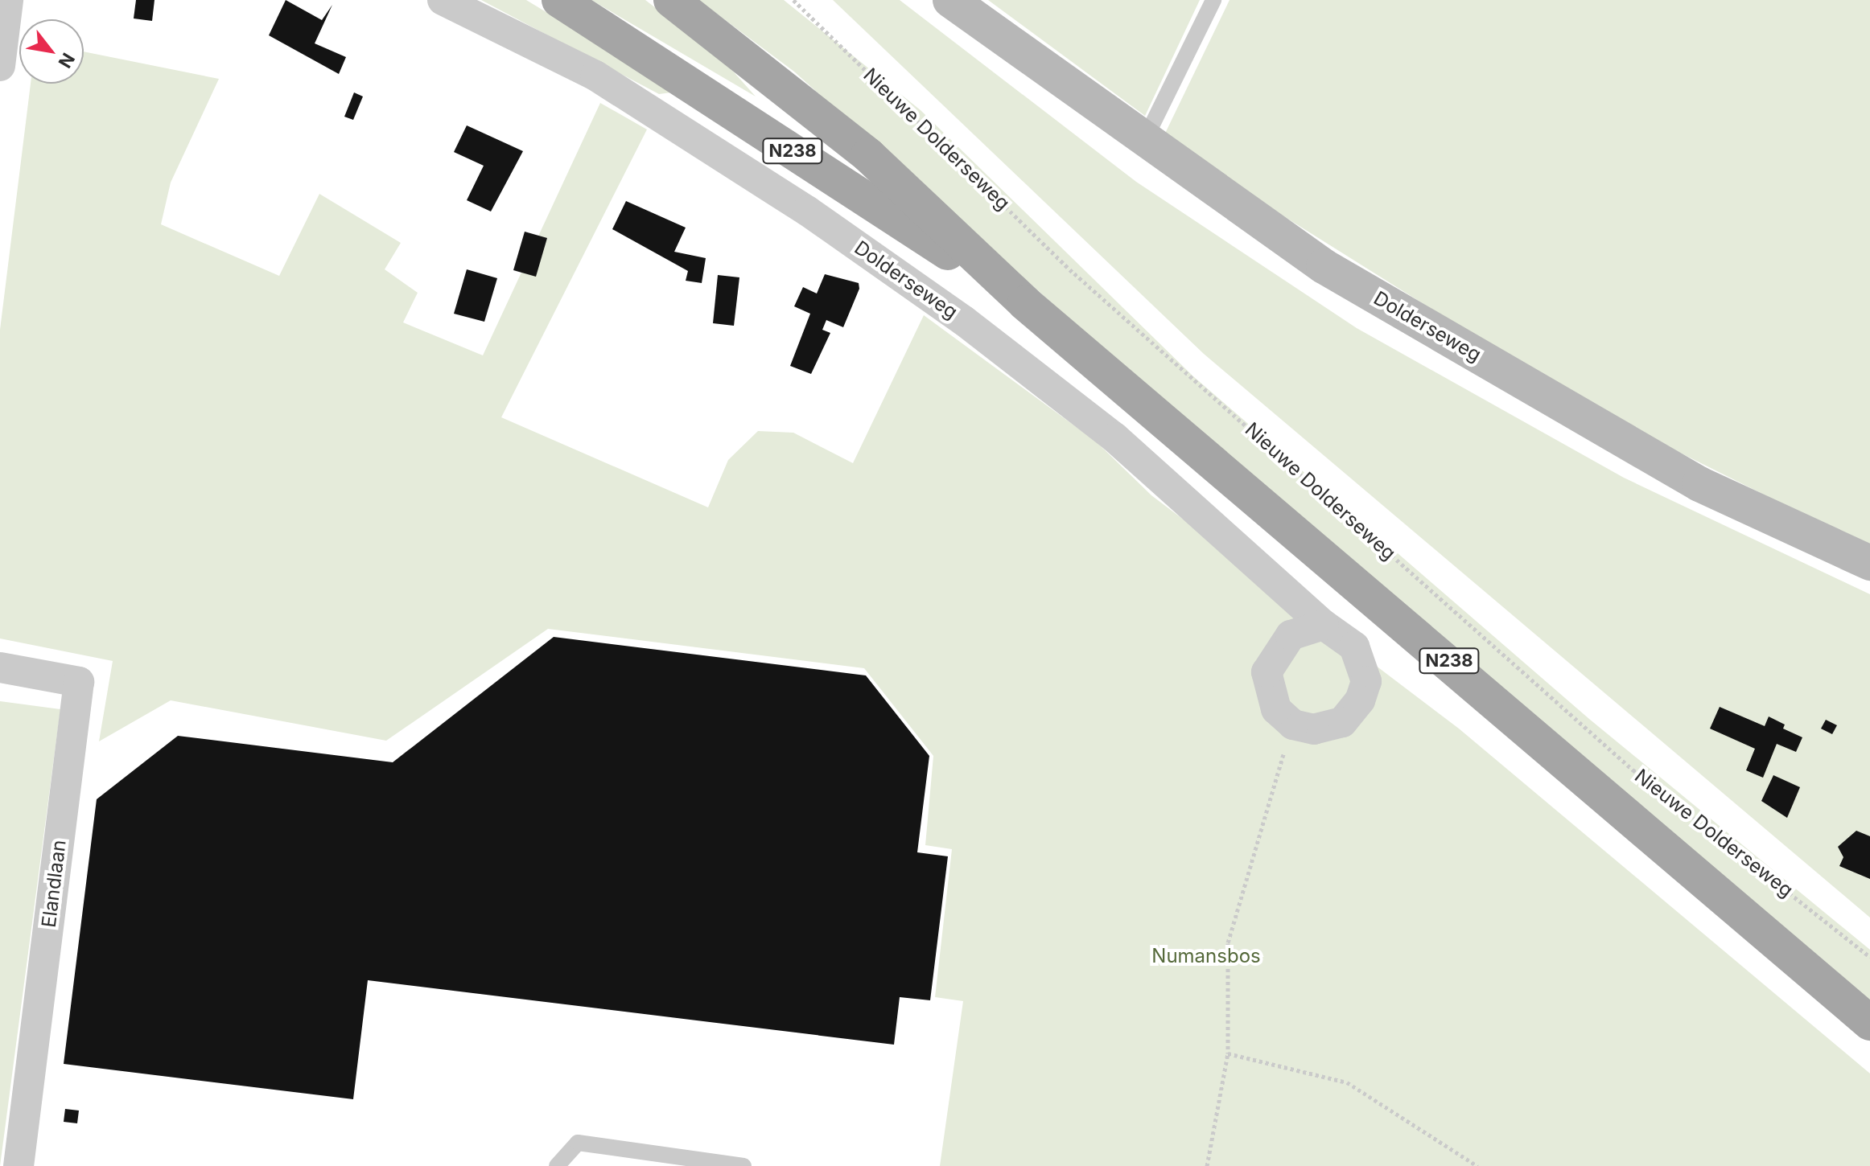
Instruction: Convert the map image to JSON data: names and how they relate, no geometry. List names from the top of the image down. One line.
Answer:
{"streets":{"main road":["Nieuwe Dolderseweg","N238","Dolderseweg"],"street":["Elandlaan"]},"parks":["Numansbos"],"north":"bottom right"}
